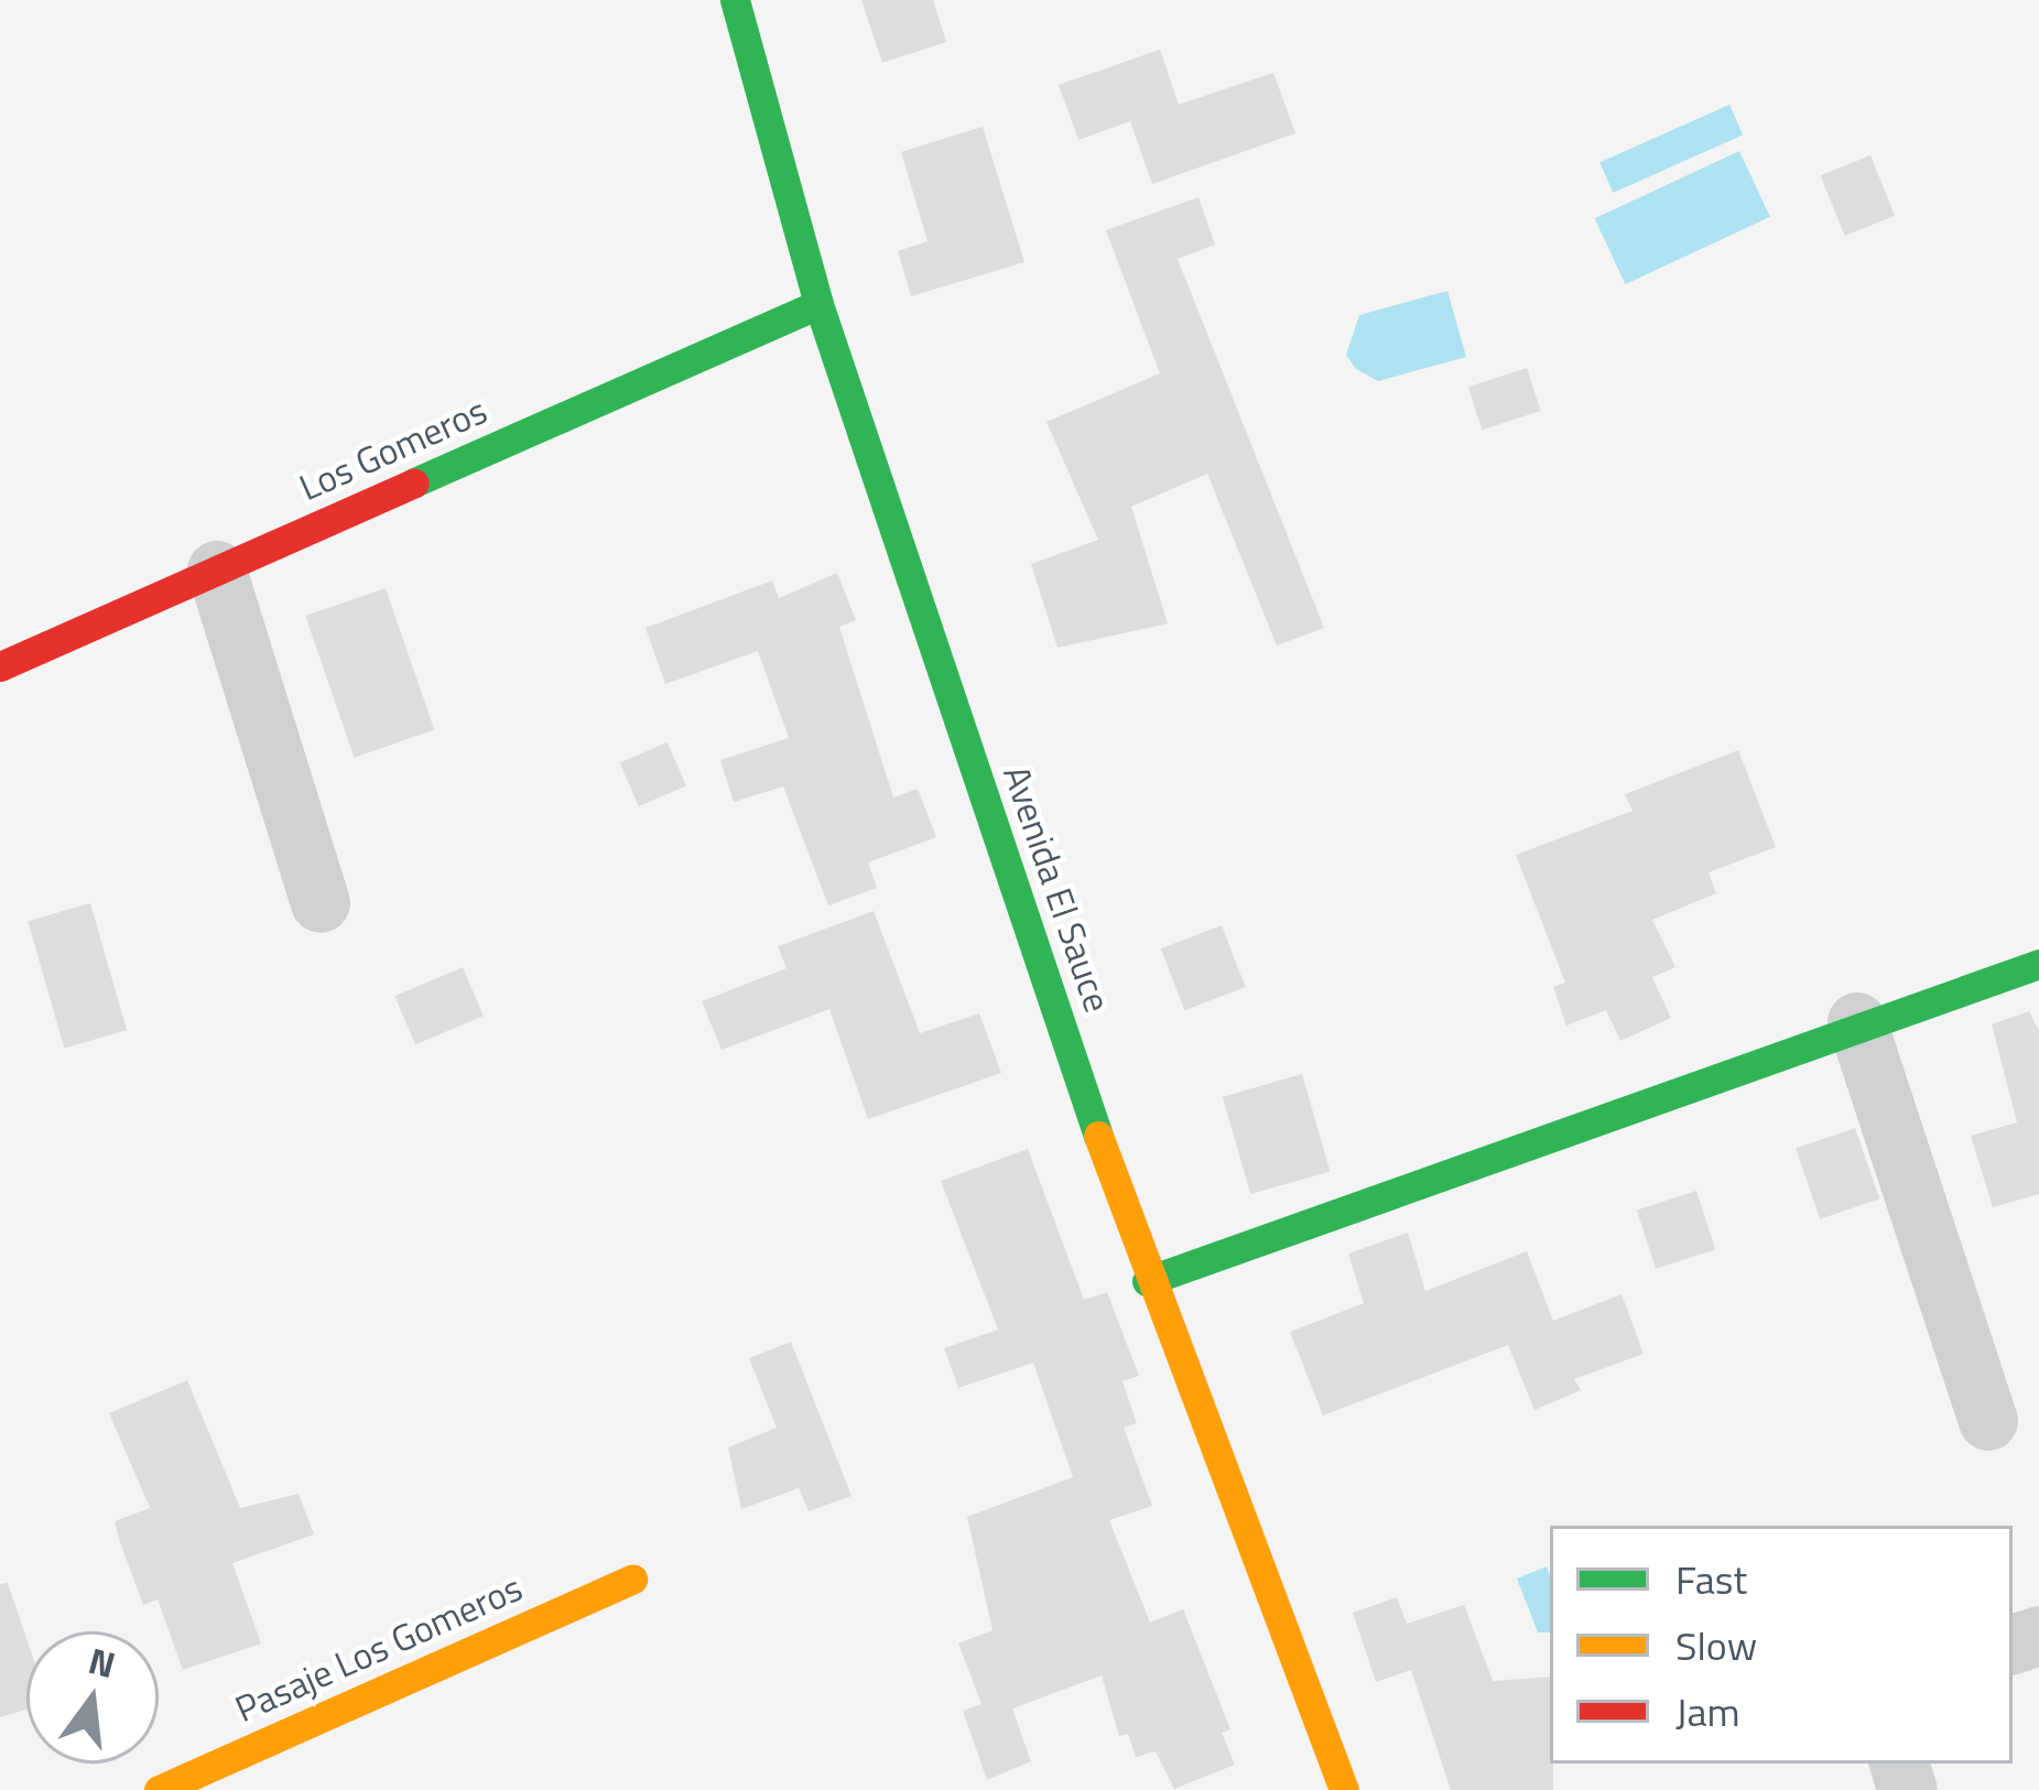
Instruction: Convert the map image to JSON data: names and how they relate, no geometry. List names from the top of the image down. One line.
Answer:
{"streets":{"street":["Los Gomeros","Avenida El Sauce","Pasaje Los Gomeros"]},"crossings":[["Los Gomeros","Avenida El Sauce"]],"legend":["Fast","Slow","Jam"],"north":"top"}
